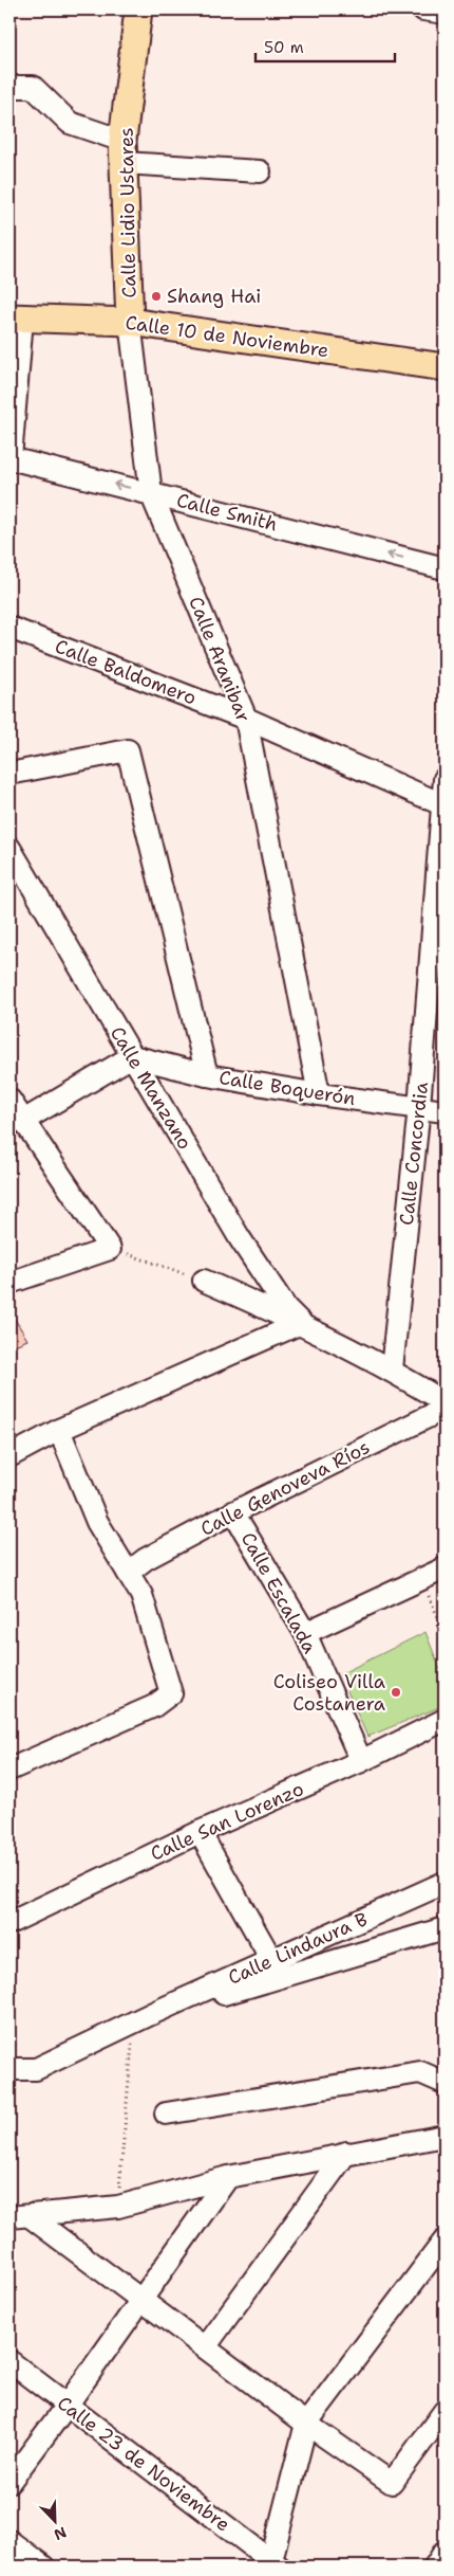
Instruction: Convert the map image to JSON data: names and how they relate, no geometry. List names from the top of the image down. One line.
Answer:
{"streets":{"main road":["Calle Lidio Ustares","Calle 10 de Noviembre"],"street":["Calle Smith","Calle Aranibar","Calle Baldomero","Calle Manzano","Calle Boquerón","Calle Concordia","Calle Genoveva Ríos","Calle Escalada","Calle San Lorenzo","Calle Lindaura B","Calle 23 de Noviembre"]},"crossings":[["Calle Lidio Ustares","Calle 10 de Noviembre"],["Calle Lidio Ustares","Calle Aranibar"],["Calle 10 de Noviembre","Calle Aranibar"],["Calle Smith","Calle Aranibar"],["Calle Aranibar","Calle Baldomero"],["Calle Aranibar","Calle Boquerón"],["Calle Baldomero","Calle Concordia"],["Calle Manzano","Calle Boquerón"],["Calle Boquerón","Calle Concordia"],["Calle Genoveva Ríos","Calle Escalada"],["Calle Escalada","Calle San Lorenzo"]],"one_way":["Calle Smith"],"places":["Shang Hai","Coliseo Villa Costanera"],"scale_bar":"50 m","north":"bottom right"}
